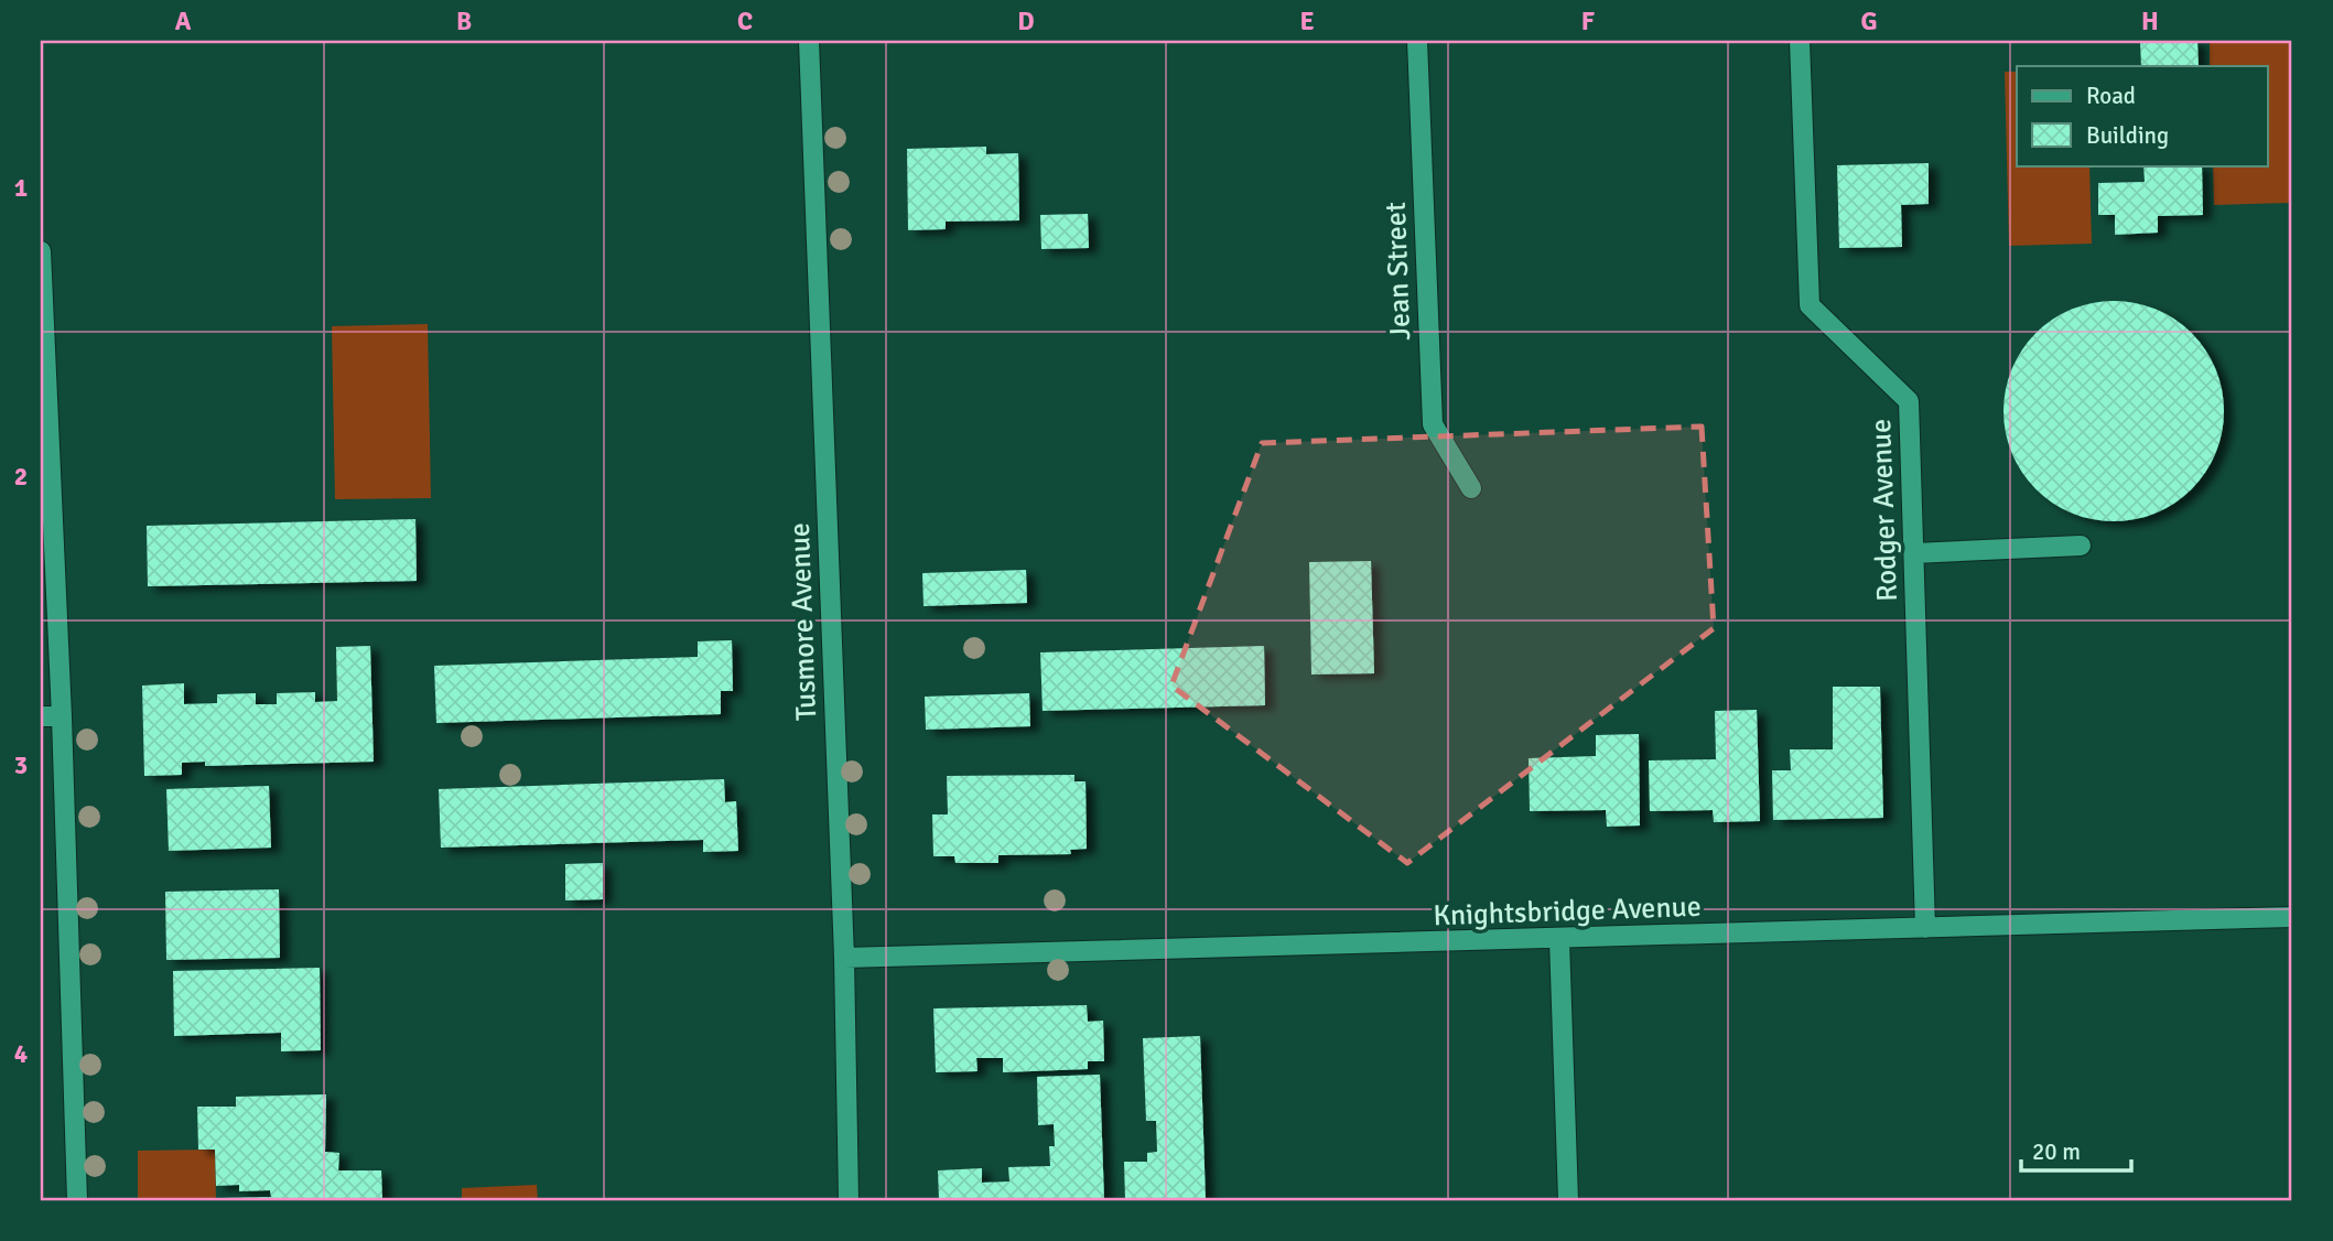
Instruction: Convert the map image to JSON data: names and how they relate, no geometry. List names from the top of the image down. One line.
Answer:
{"streets":{"street":["Jean Street","Rodger Avenue","Tusmore Avenue","Knightsbridge Avenue"]},"crossings":[["Rodger Avenue","Knightsbridge Avenue"],["Tusmore Avenue","Knightsbridge Avenue"]],"legend":["Road","Building"],"scale_bar":"20 m","grid":{"columns":["A","B","C","D","E","F","G","H"],"rows":["1","2","3","4"]}}
